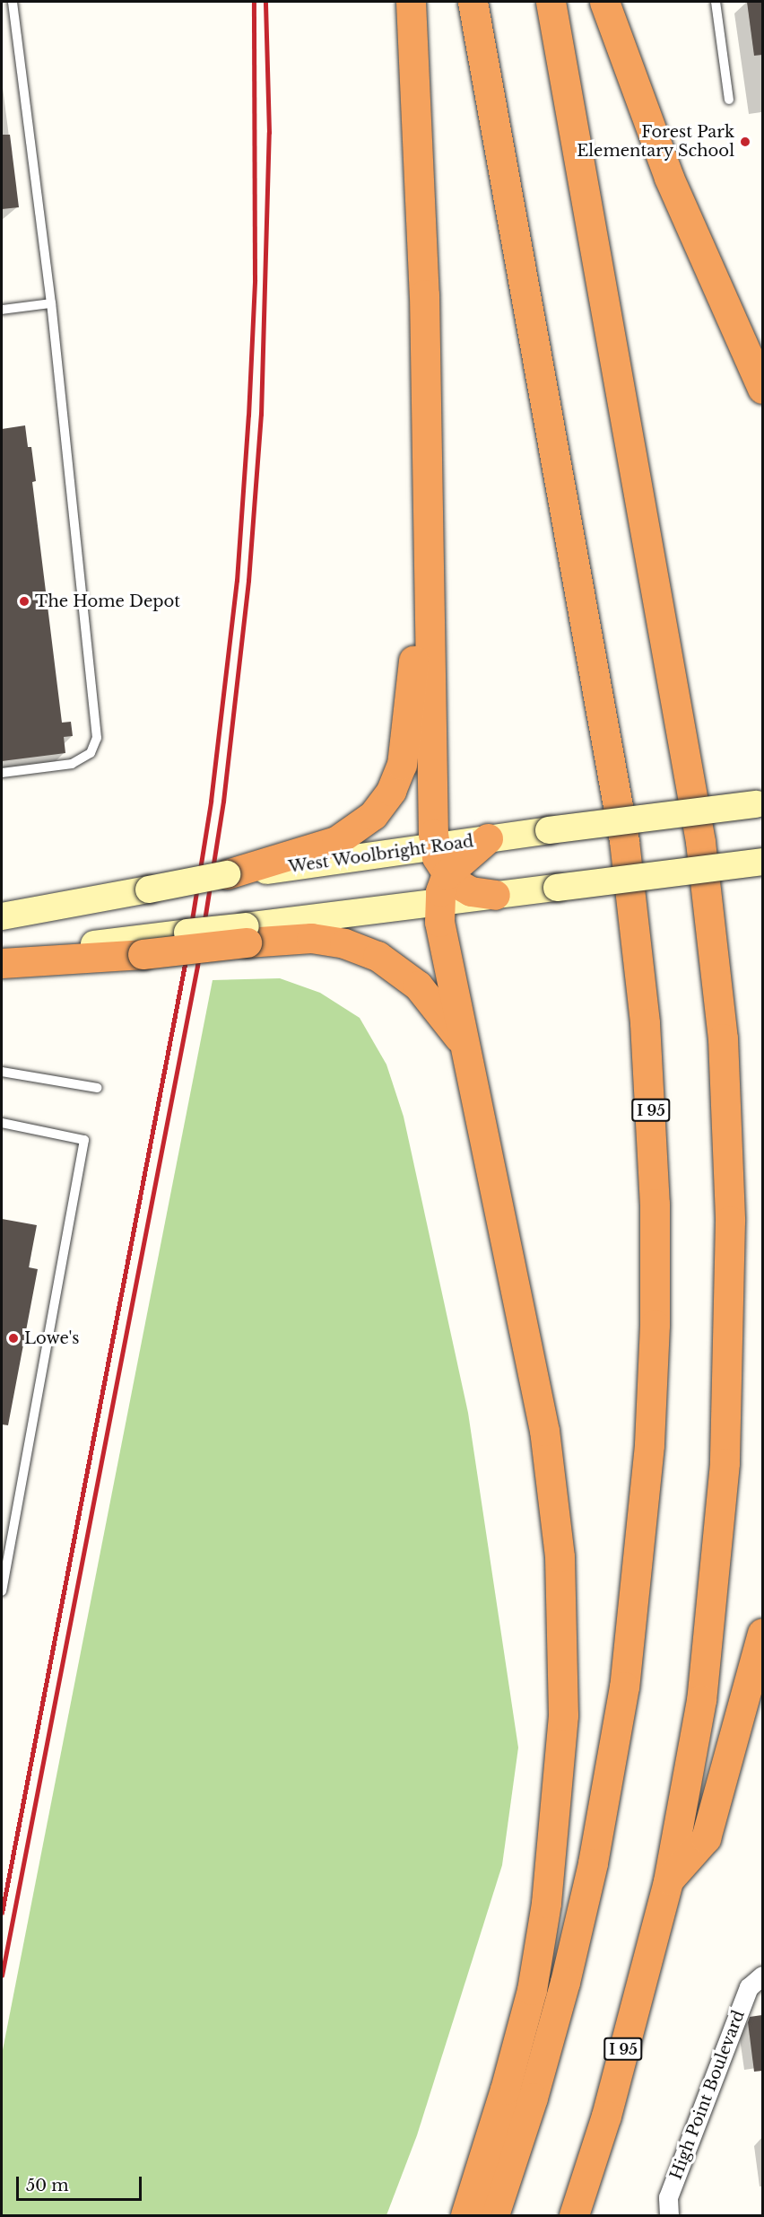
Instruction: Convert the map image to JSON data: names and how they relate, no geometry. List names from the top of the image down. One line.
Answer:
{"streets":{"highway":["I 95"],"main road":["West Woolbright Road"],"street":["High Point Boulevard"]},"places":["Forest Park Elementary School","The Home Depot","Lowe's"],"scale_bar":"50 m"}
